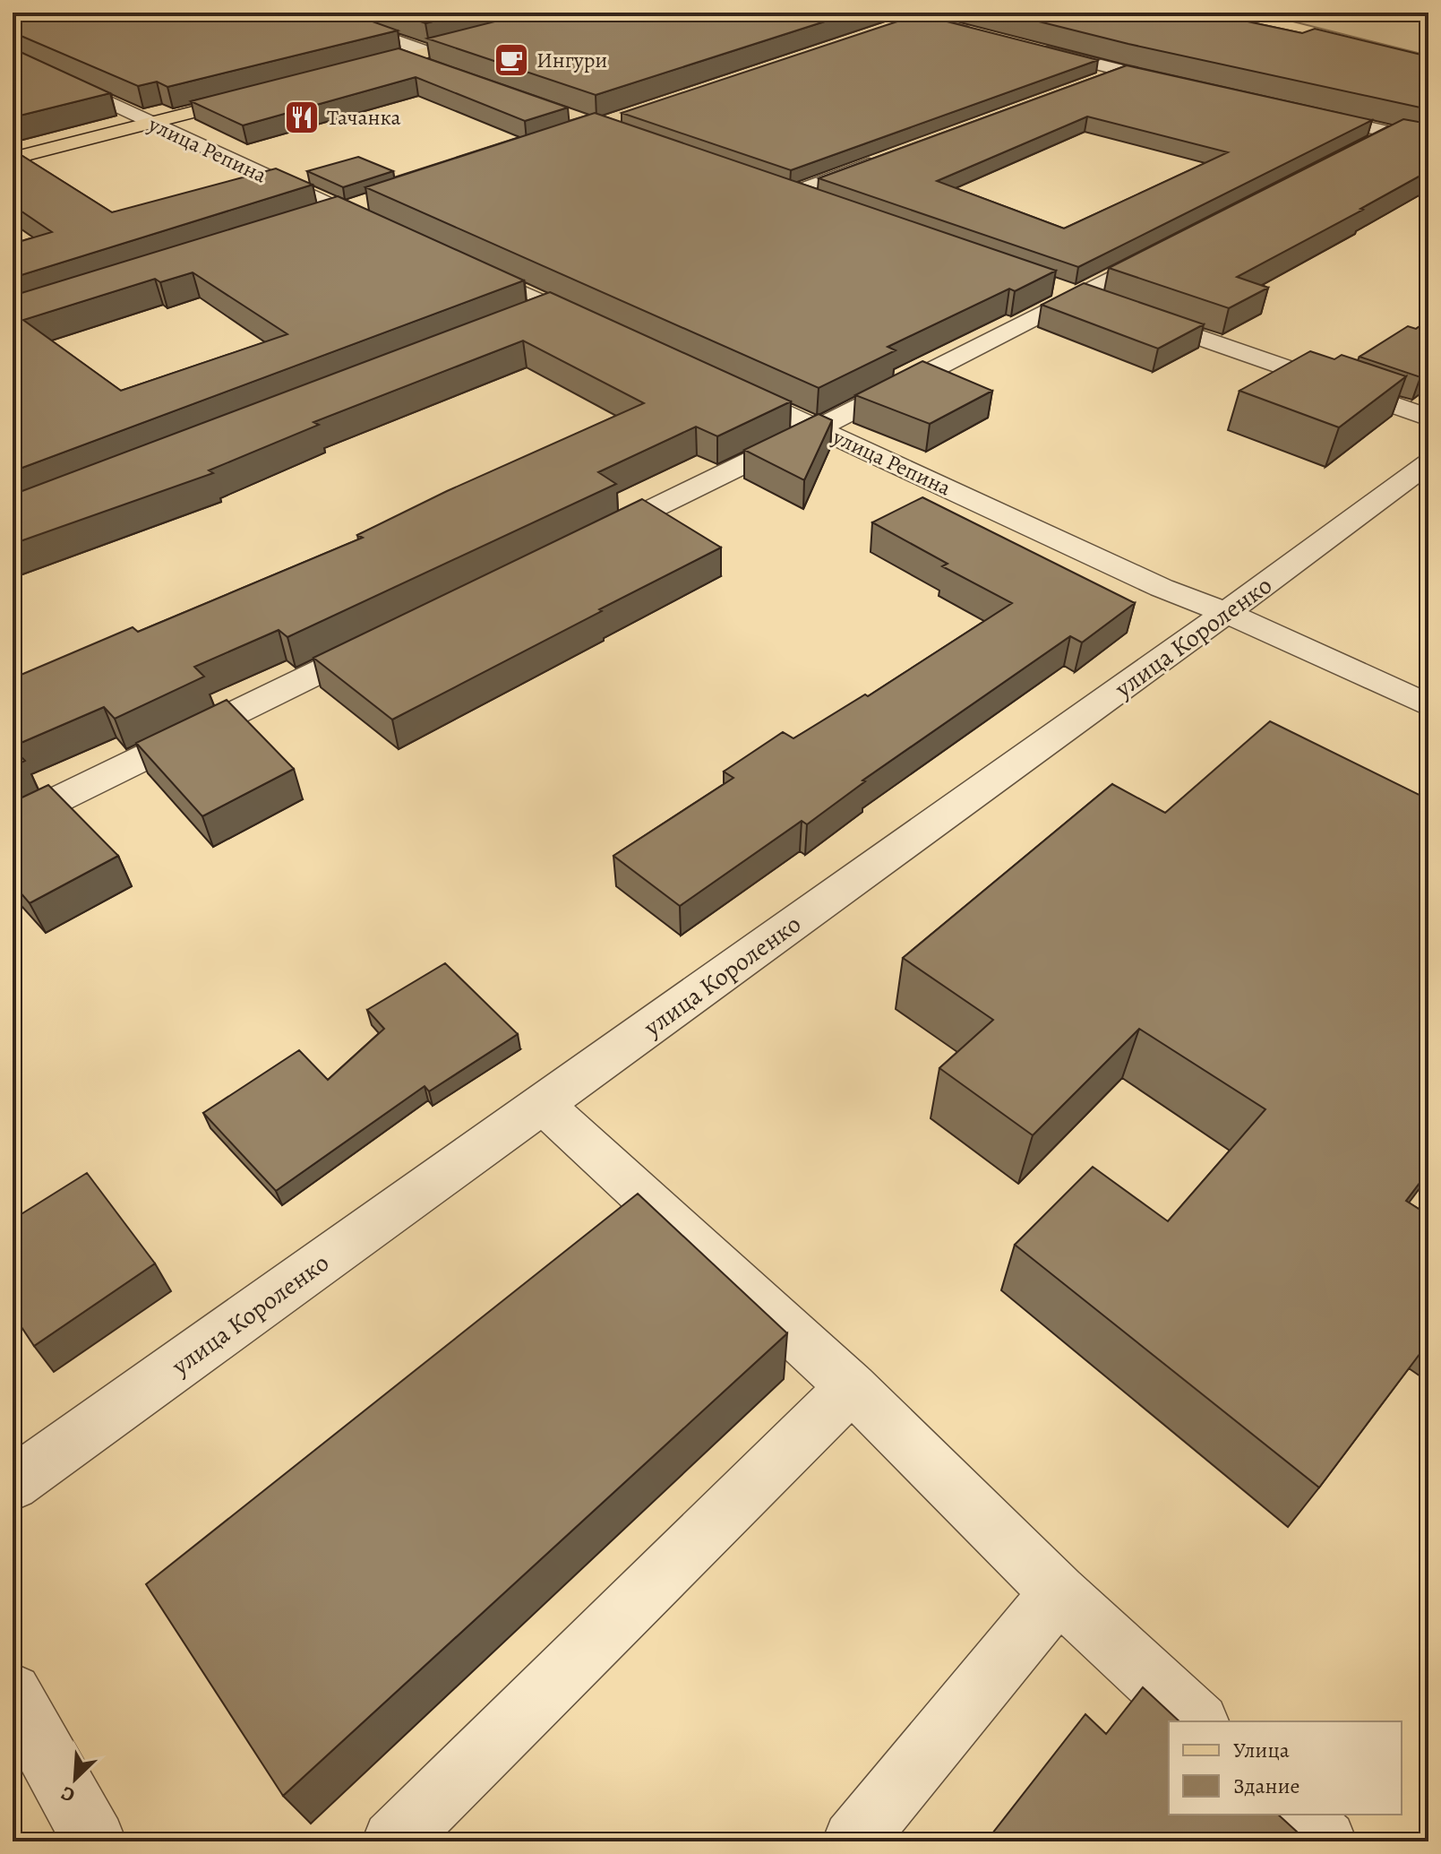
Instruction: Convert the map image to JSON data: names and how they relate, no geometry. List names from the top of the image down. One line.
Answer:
{"streets":{"street":["улица Репина","улица Короленко"]},"crossings":[["улица Репина","улица Короленко"]],"places":{"cafe":["Ингури"],"restaurant":["Тачанка"]},"legend":["Улица","Здание"],"north":"bottom left"}
